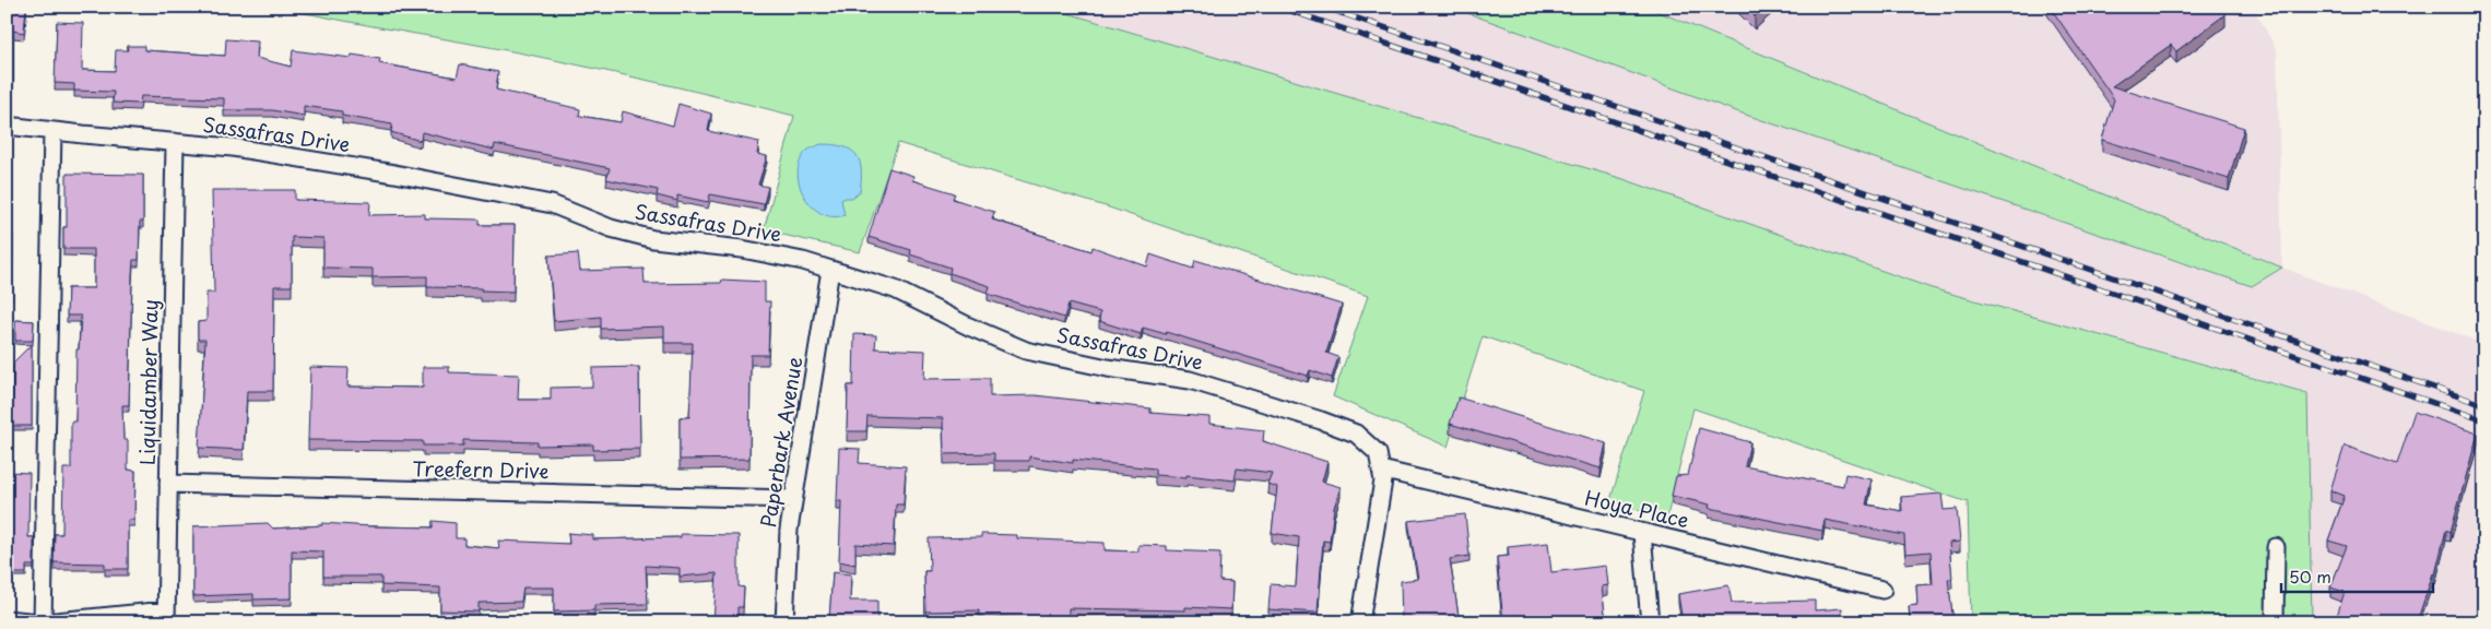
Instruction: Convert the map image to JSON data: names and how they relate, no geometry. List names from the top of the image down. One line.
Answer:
{"streets":{"street":["Sassafras Drive","Liquidamber Way","Paperbark Avenue","Treefern Drive","Hoya Place"]},"crossings":[["Sassafras Drive","Liquidamber Way"],["Sassafras Drive","Paperbark Avenue"],["Sassafras Drive","Hoya Place"],["Liquidamber Way","Treefern Drive"],["Paperbark Avenue","Treefern Drive"]],"scale_bar":"50 m"}
